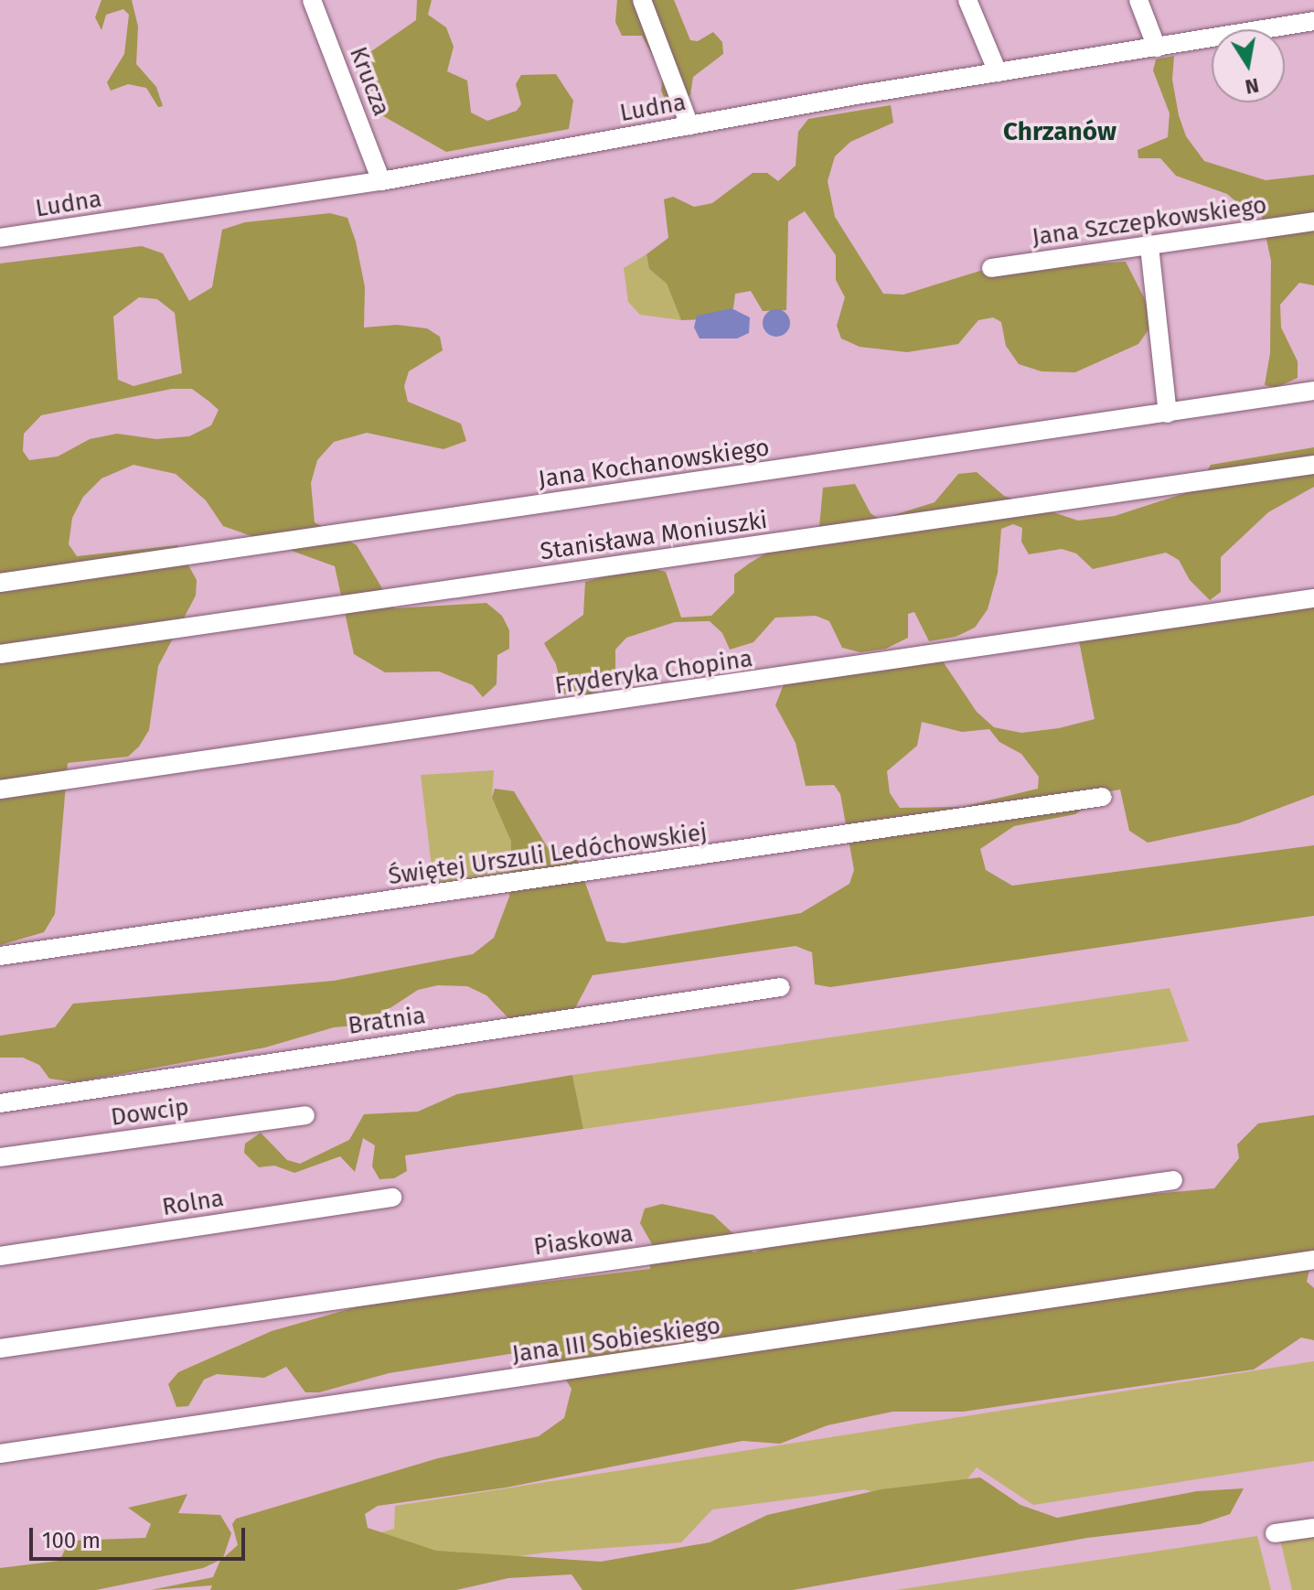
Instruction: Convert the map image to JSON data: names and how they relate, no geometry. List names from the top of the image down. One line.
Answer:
{"streets":{"street":["Krucza","Ludna","Jana Szczepkowskiego","Jana Kochanowskiego","Stanisława Moniuszki","Fryderyka Chopina","Świętej Urszuli Ledóchowskiej","Bratnia","Dowcip","Rolna","Piaskowa","Jana III Sobieskiego"]},"crossings":[["Krucza","Ludna"]],"districts":["Chrzanów"],"scale_bar":"100 m","north":"bottom"}
